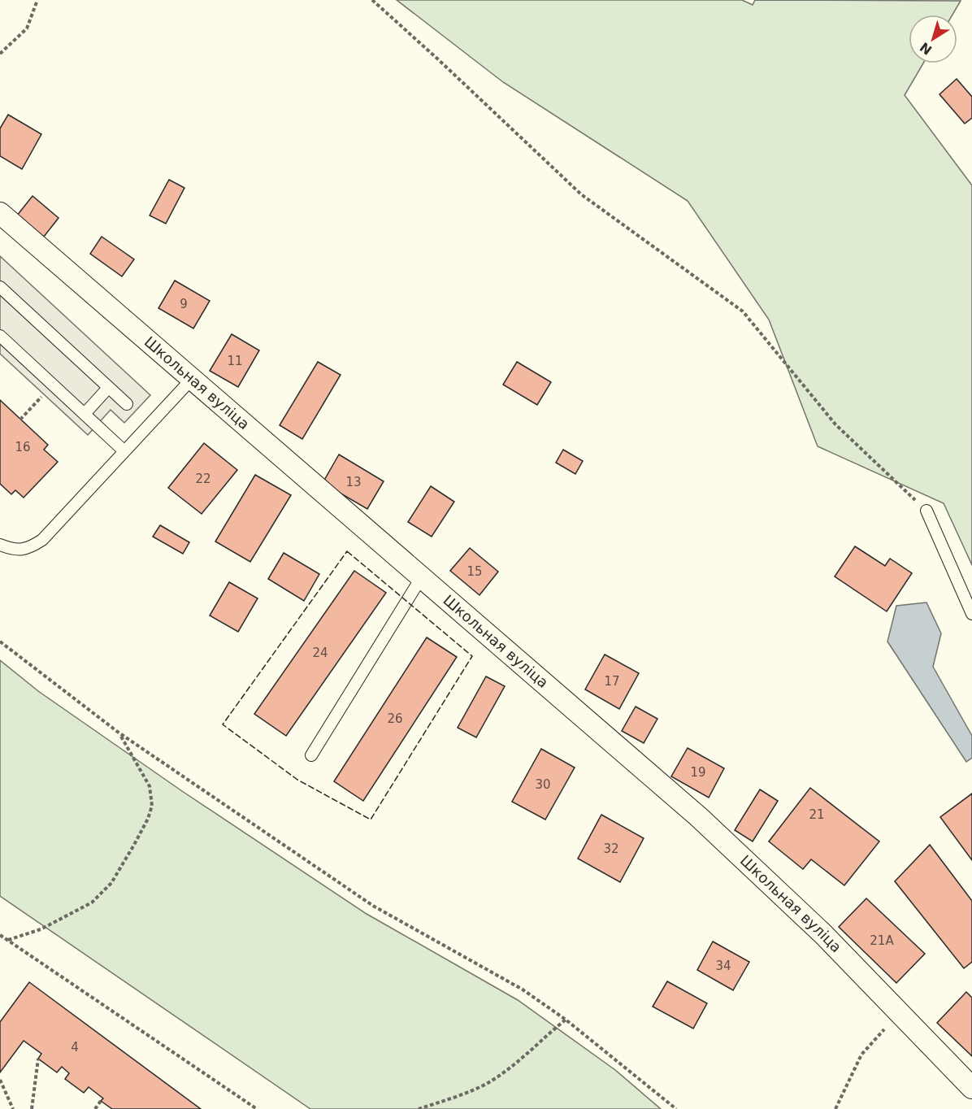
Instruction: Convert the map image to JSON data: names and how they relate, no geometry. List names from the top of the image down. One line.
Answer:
{"streets":{"street":["Школьная вуліца"]},"house_numbers":["9","11","16","22","13","15","24","17","26","19","30","21","32","21А","34","4"],"north":"bottom left"}
